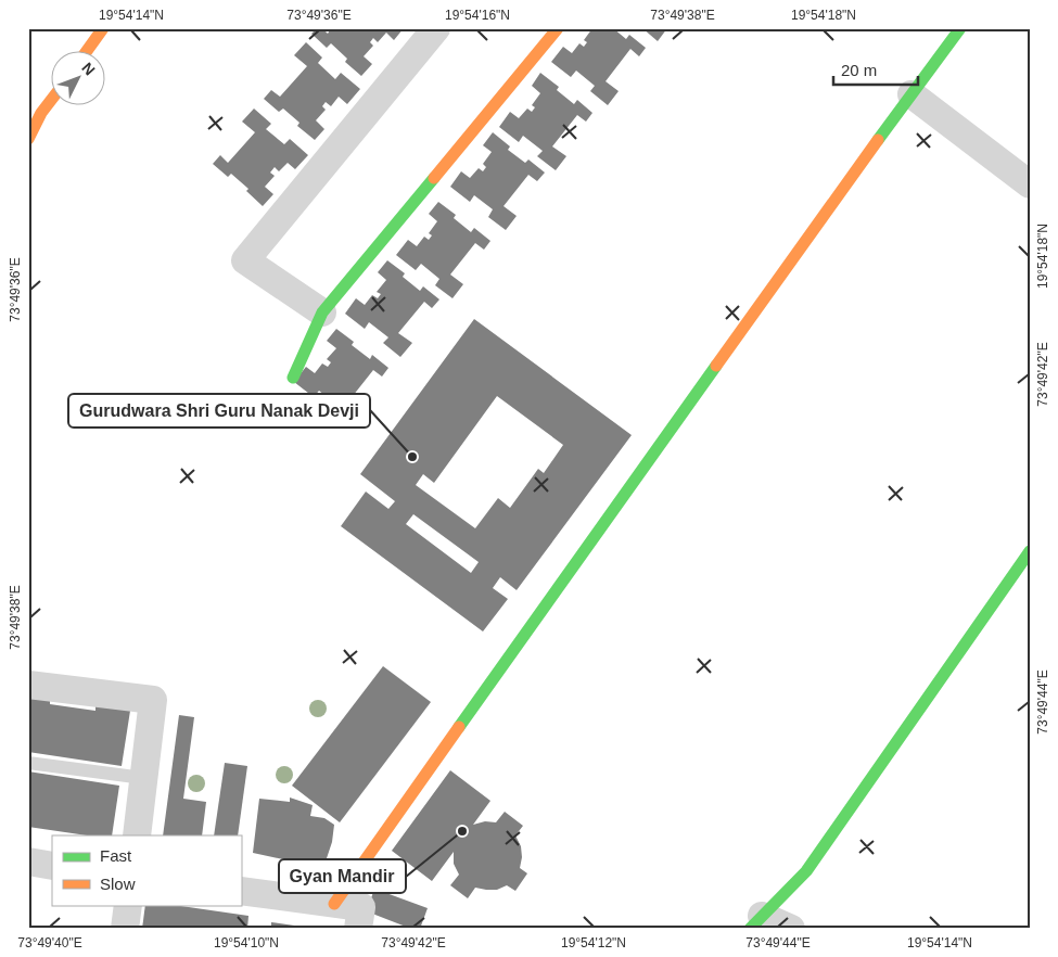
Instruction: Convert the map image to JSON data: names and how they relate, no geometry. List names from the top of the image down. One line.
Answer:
{"places":["Gurudwara Shri Guru Nanak Devji","Gyan Mandir"],"legend":["Fast","Slow"],"scale_bar":"20 m","north":"top right","coordinates":["19°54'14\"N","73°49'36\"E","19°54'16\"N","73°49'38\"E","19°54'18\"N","73°49'42\"E","73°49'44\"E","73°49'40\"E","19°54'10\"N","19°54'12\"N"]}
